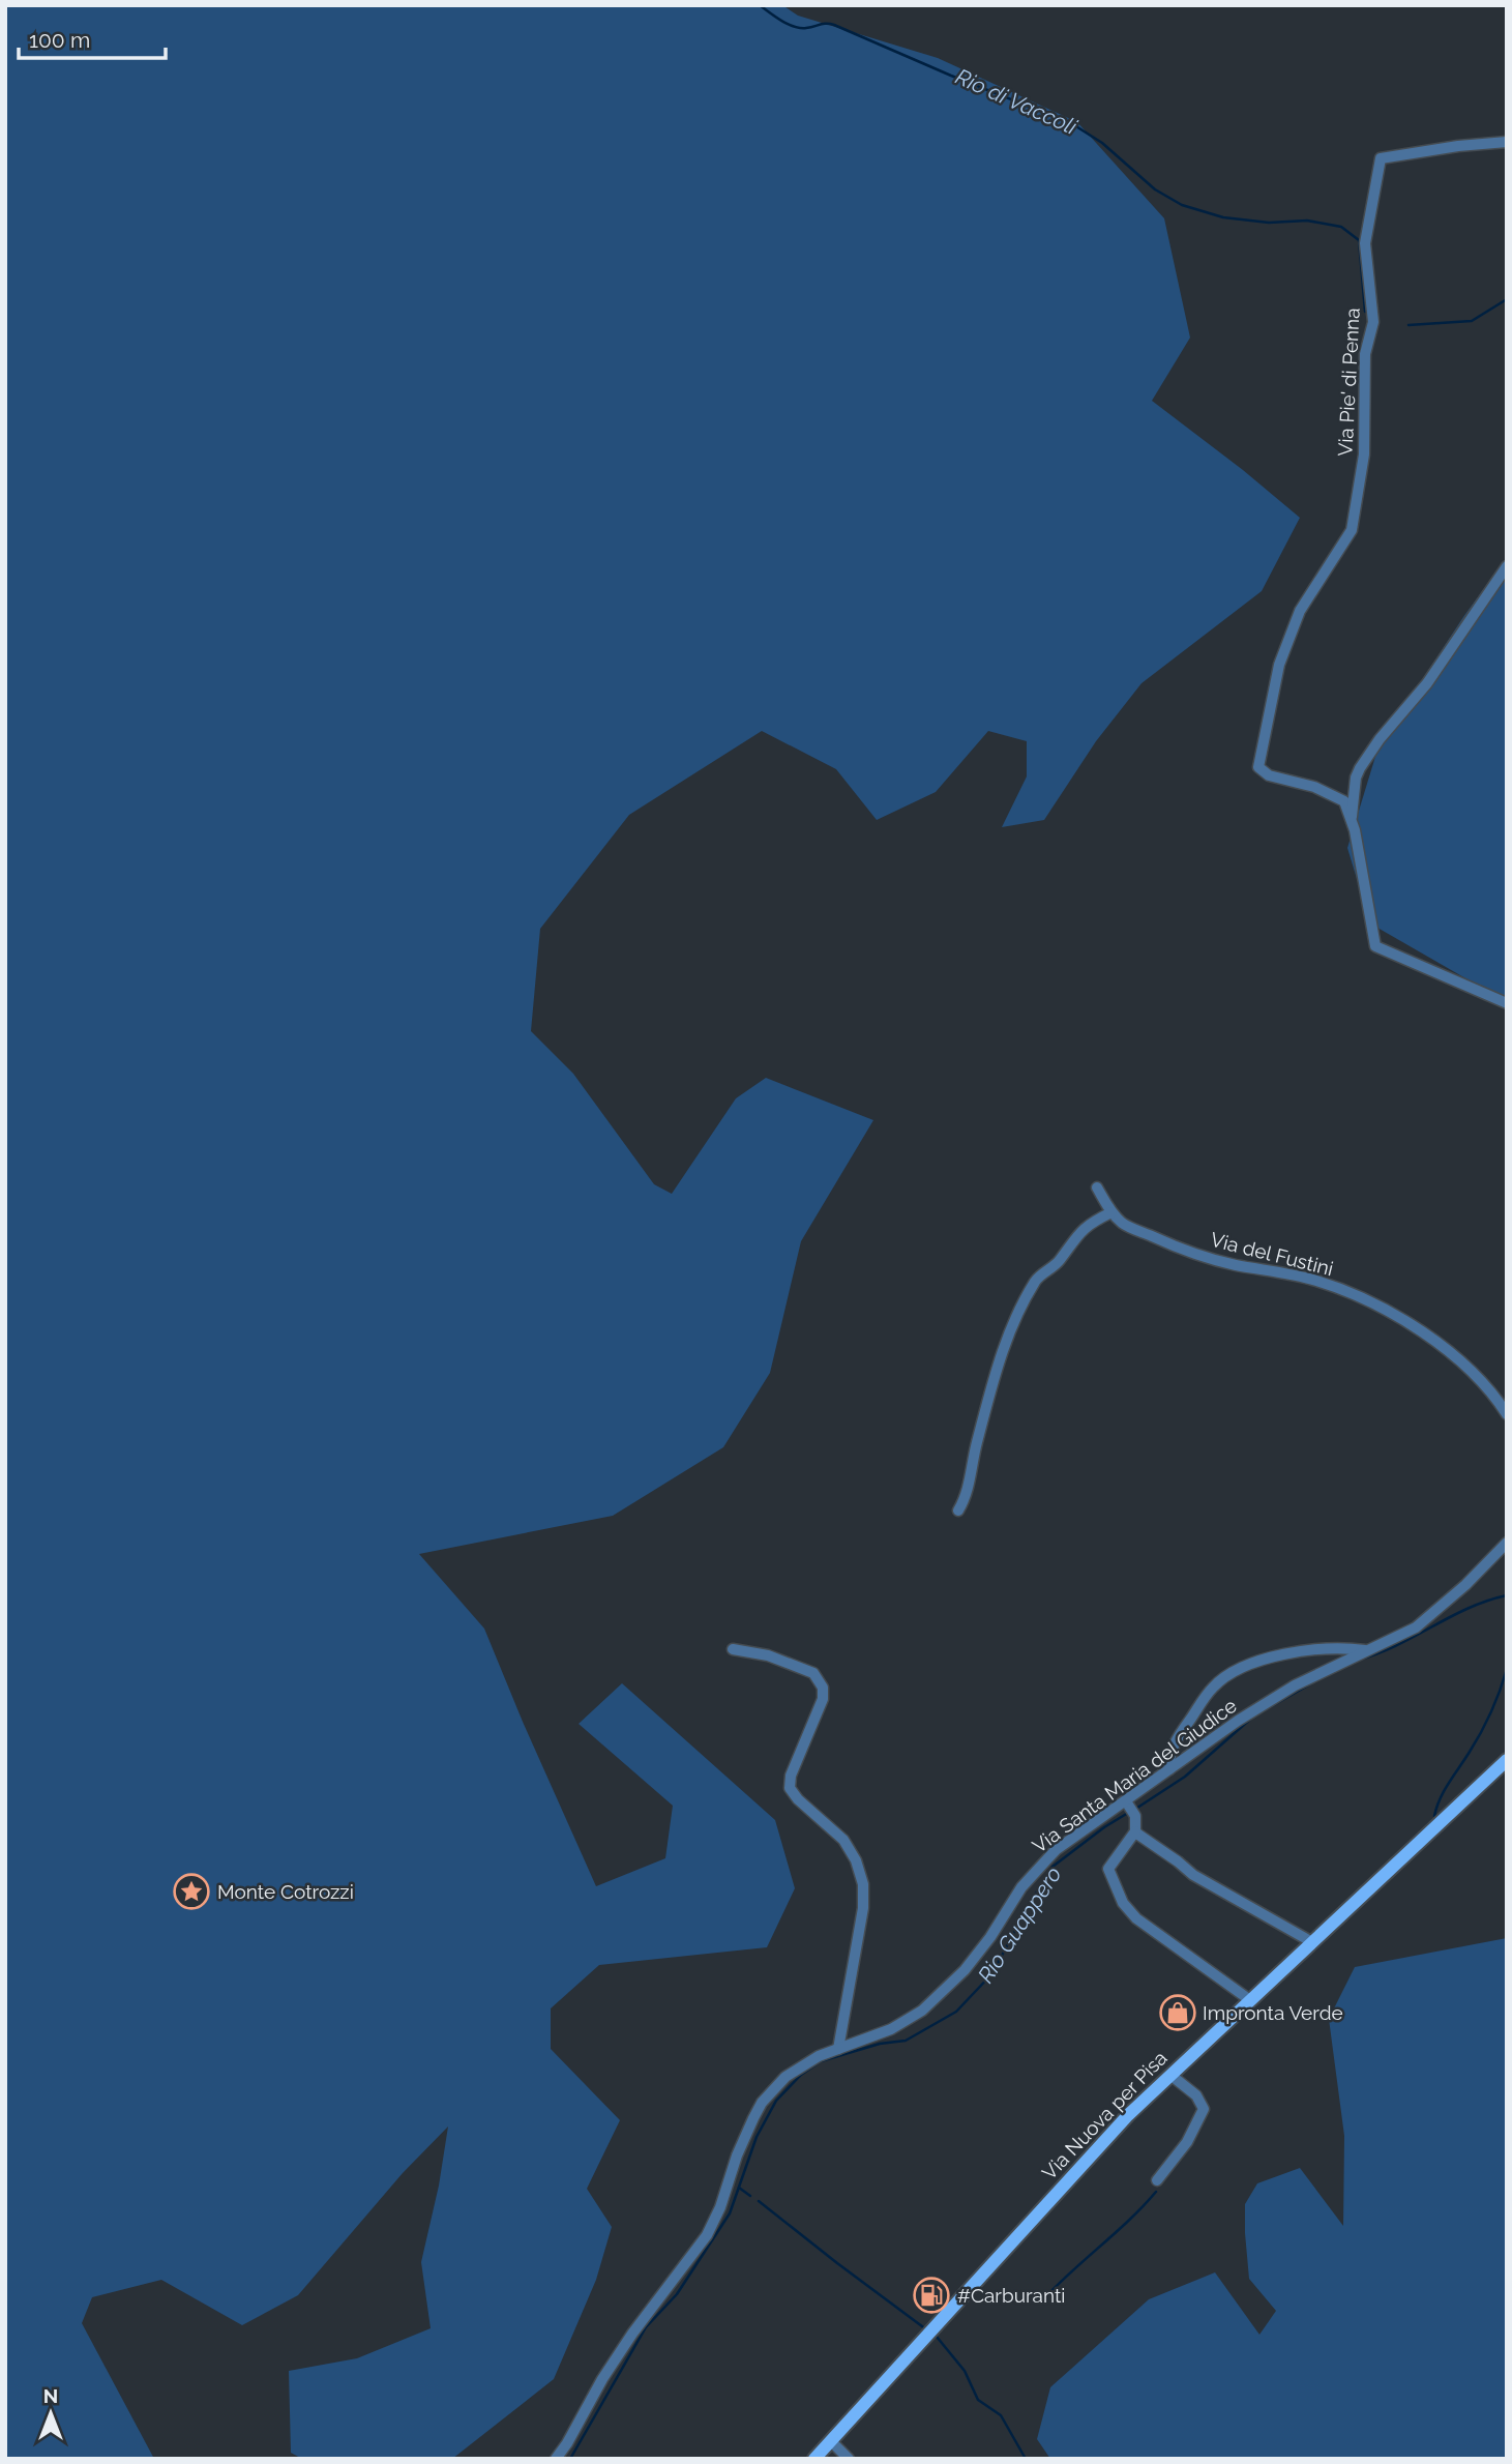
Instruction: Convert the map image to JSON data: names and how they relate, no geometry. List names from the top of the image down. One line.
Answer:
{"streets":{"main road":["Via Nuova per Pisa"],"street":["Via Pie' di Penna","Via del Fustini","Via Santa Maria del Giudice"]},"water":["Rio di Vaccoli","Rio Guappero"],"places":{"place":["Monte Cotrozzi"],"shop":["Impronta Verde"],"fuel station":["#Carburanti"]},"scale_bar":"100 m","north":"top"}
